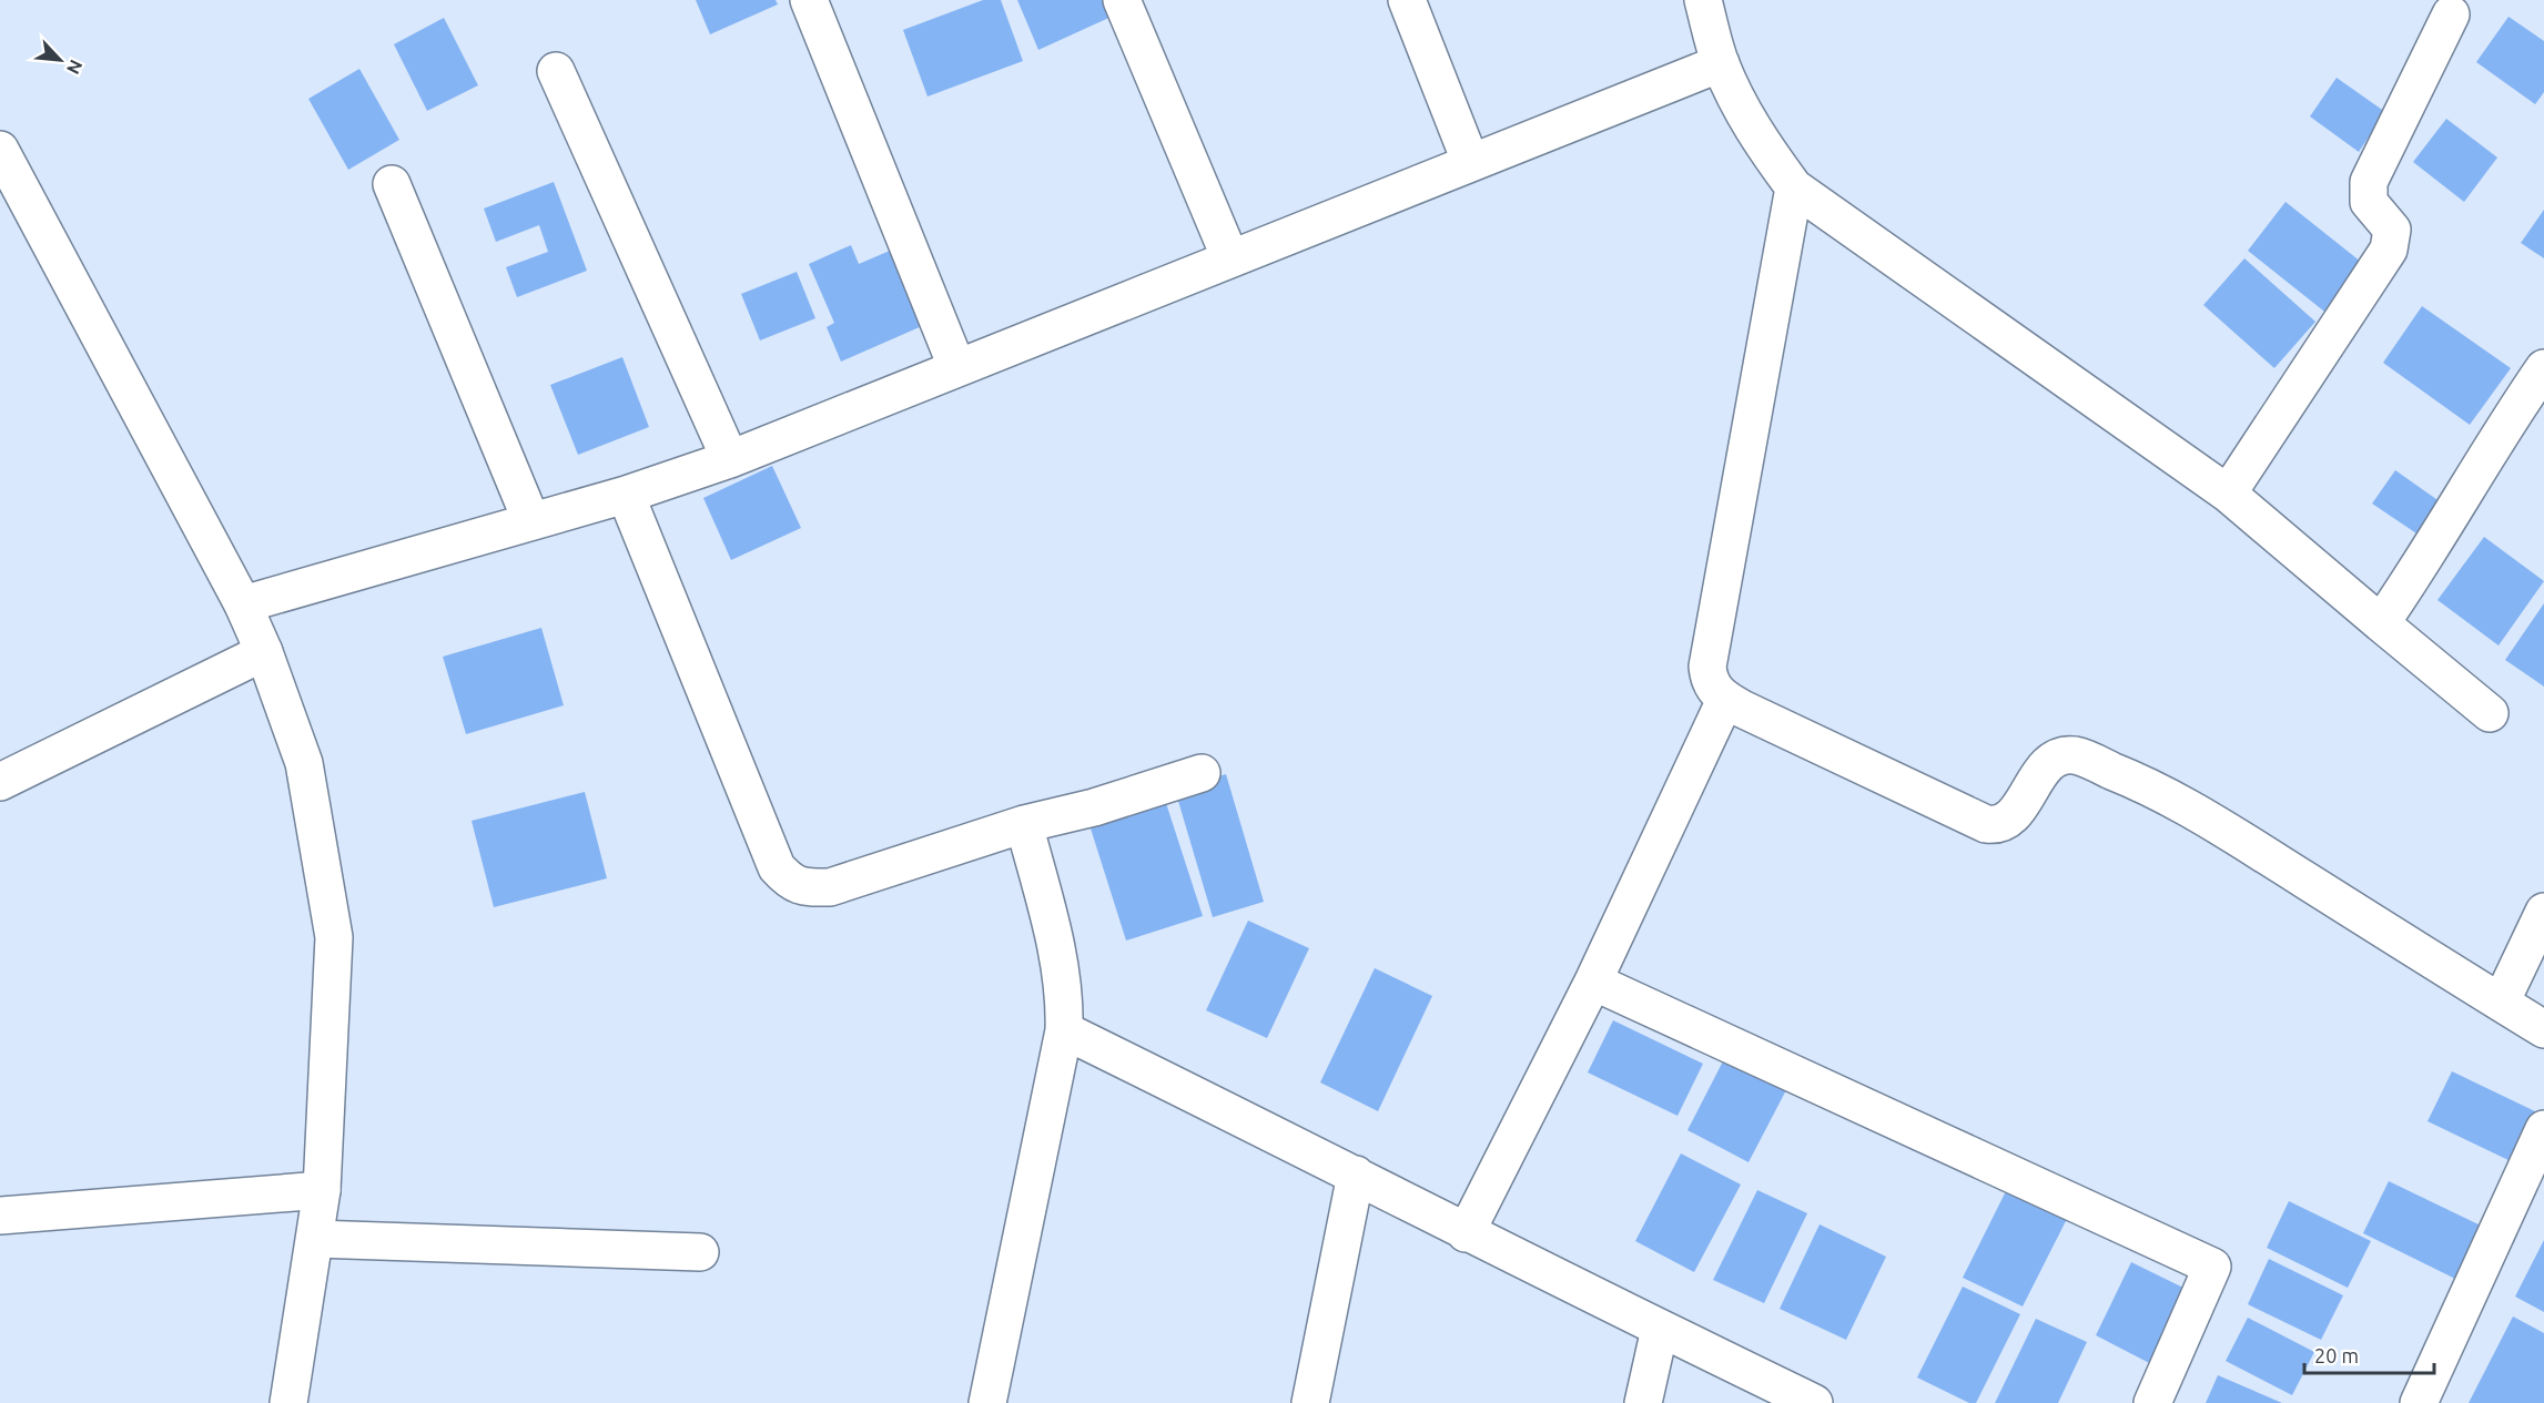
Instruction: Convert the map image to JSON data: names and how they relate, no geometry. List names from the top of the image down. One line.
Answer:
{"scale_bar":"20 m","north":"bottom right"}
